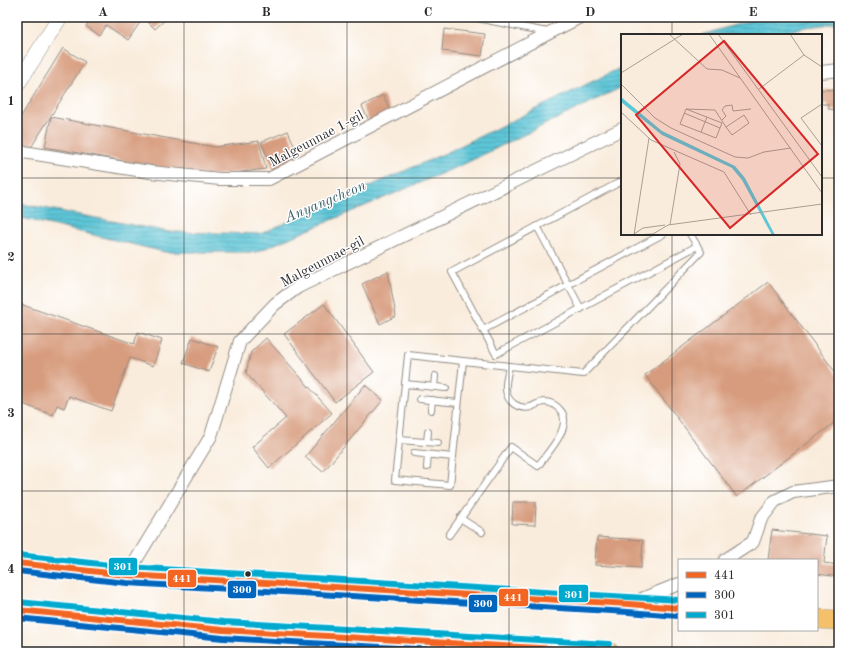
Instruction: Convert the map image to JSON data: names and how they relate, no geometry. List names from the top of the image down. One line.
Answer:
{"streets":{"street":["Malgeunnae 1-gil","Malgeunnae-gil"]},"water":["Anyangcheon"],"lines":["transit line 301","transit line 441","transit line 300"],"legend":["441","300","301"],"grid":{"columns":["A","B","C","D","E"],"rows":["1","2","3","4"]}}
